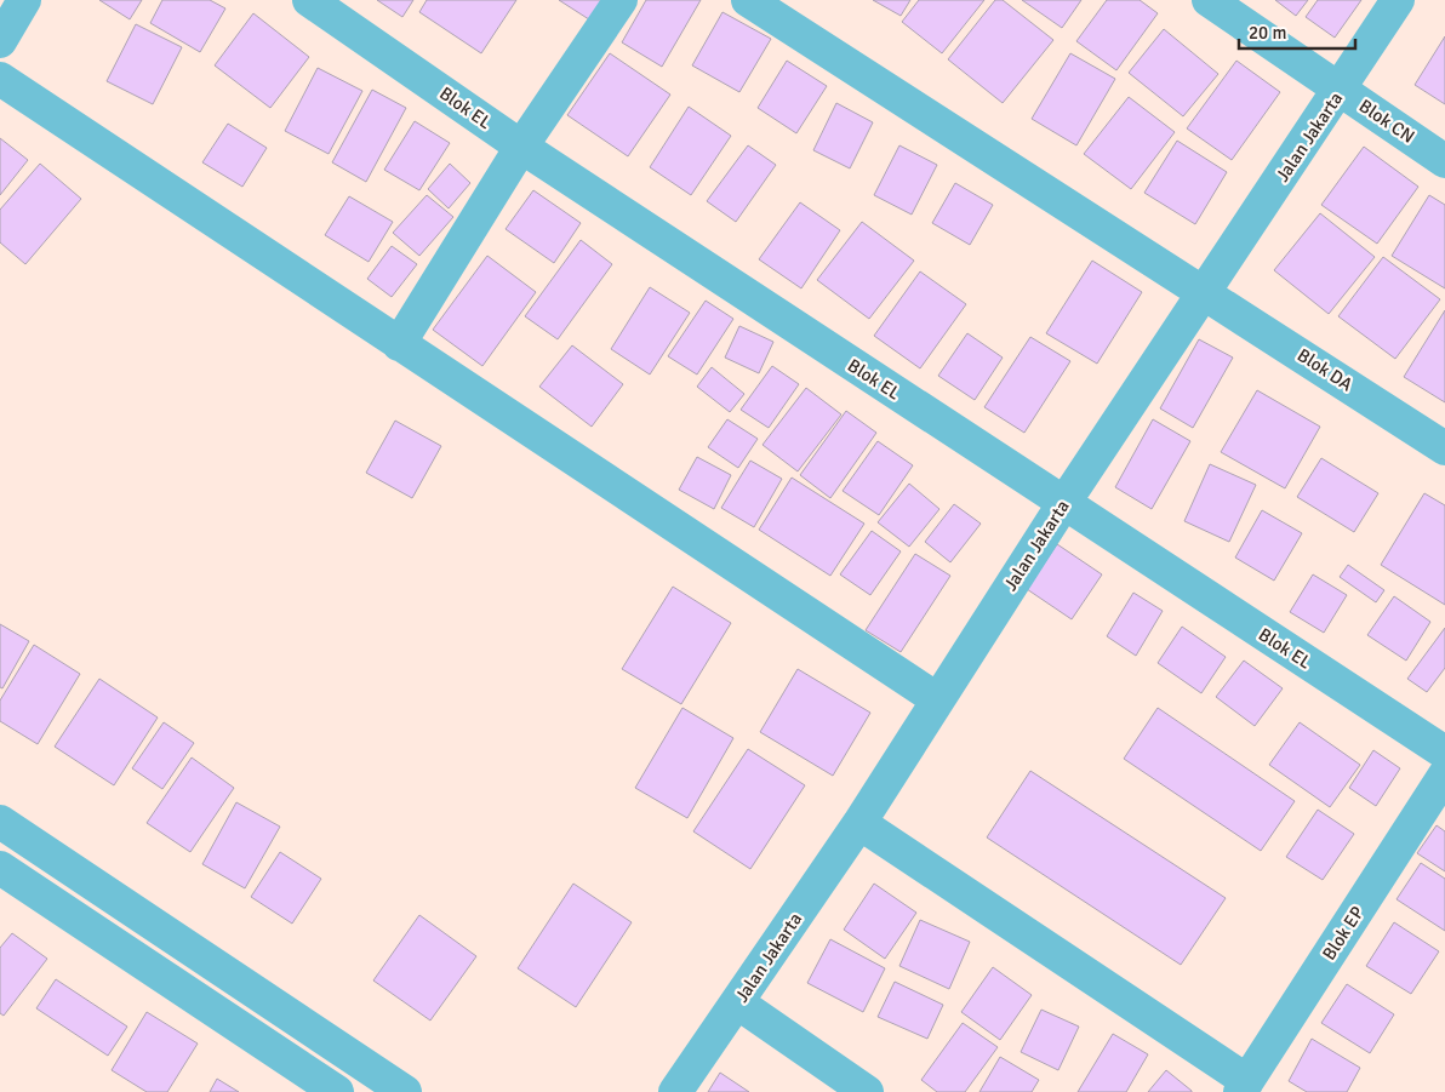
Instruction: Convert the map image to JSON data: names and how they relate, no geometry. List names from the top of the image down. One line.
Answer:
{"streets":{"street":["Blok EL","Blok CN","Jalan Jakarta","Blok DA","Blok EP"]},"crossings":[["Blok EL","Jalan Jakarta"],["Blok CN","Jalan Jakarta"],["Jalan Jakarta","Blok DA"]],"scale_bar":"20 m"}
